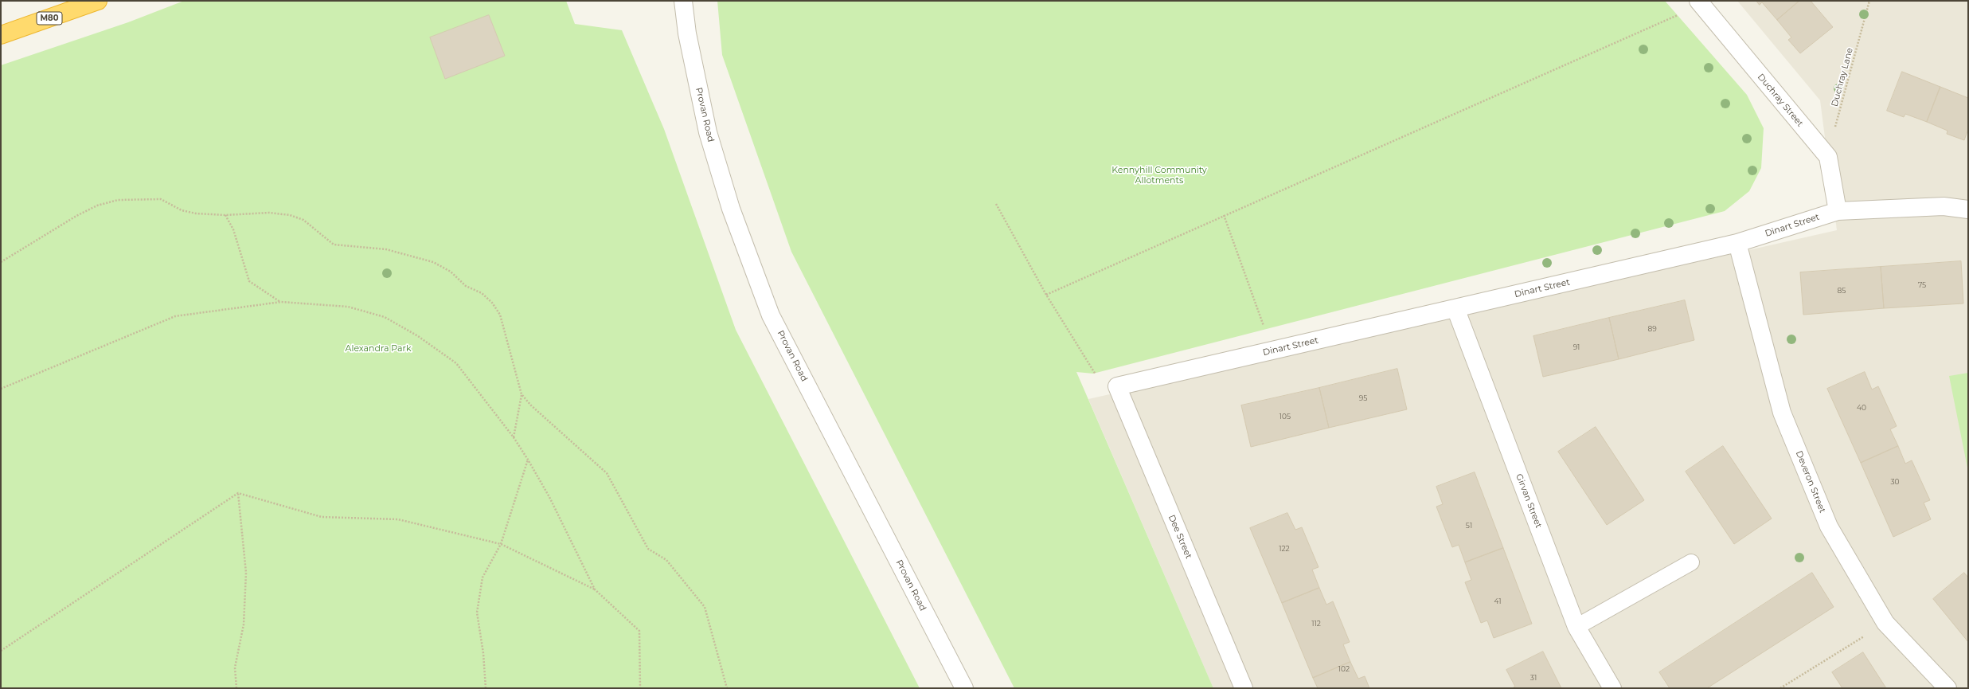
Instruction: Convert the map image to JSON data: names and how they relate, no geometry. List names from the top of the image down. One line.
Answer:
{"streets":{"highway":["M80"],"street":["Duchray Street","Provan Road","Dinart Street","Deveron Street","Girvan Street","Dee Street"],"path":["Duchray Lane"]},"crossings":[["Duchray Lane","Duchray Street"],["Duchray Street","Dinart Street"],["Dinart Street","Deveron Street"],["Dinart Street","Girvan Street"],["Dinart Street","Dee Street"]],"parks":["Kennyhill Community Allotments","Alexandra Park"],"house_numbers":["75","85","89","91","95","40","105","30","51","122","41","112","102","31"]}
